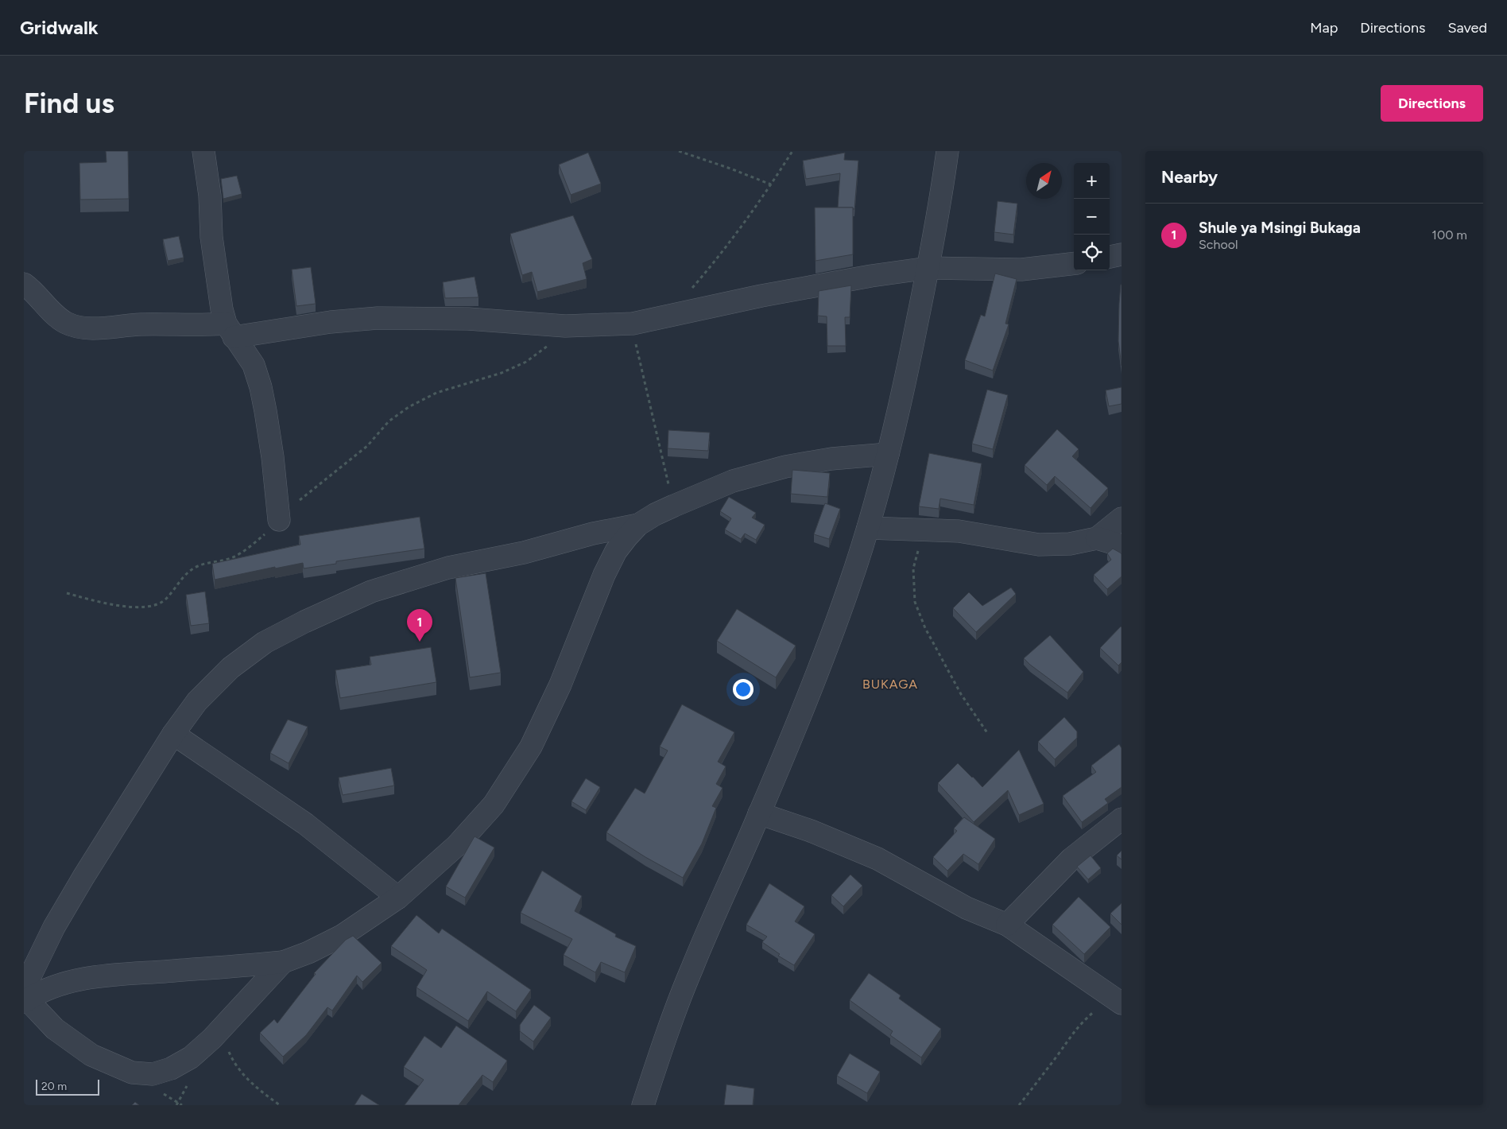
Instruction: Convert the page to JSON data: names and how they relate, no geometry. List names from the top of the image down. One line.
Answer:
{"districts":["BUKAGA"],"scale_bar":"20 m","north":"top right","page":{"header":"Gridwalk","nav":["Map","Directions","Saved"],"buttons":"Directions","title":"Find us","heading":"Nearby","map_buttons":["+","−"],"list":[{"mark":"1","name":"Shule ya Msingi Bukaga","note":"School","value":"100 m"}],"pins":"1","scale":"20 m"}}
